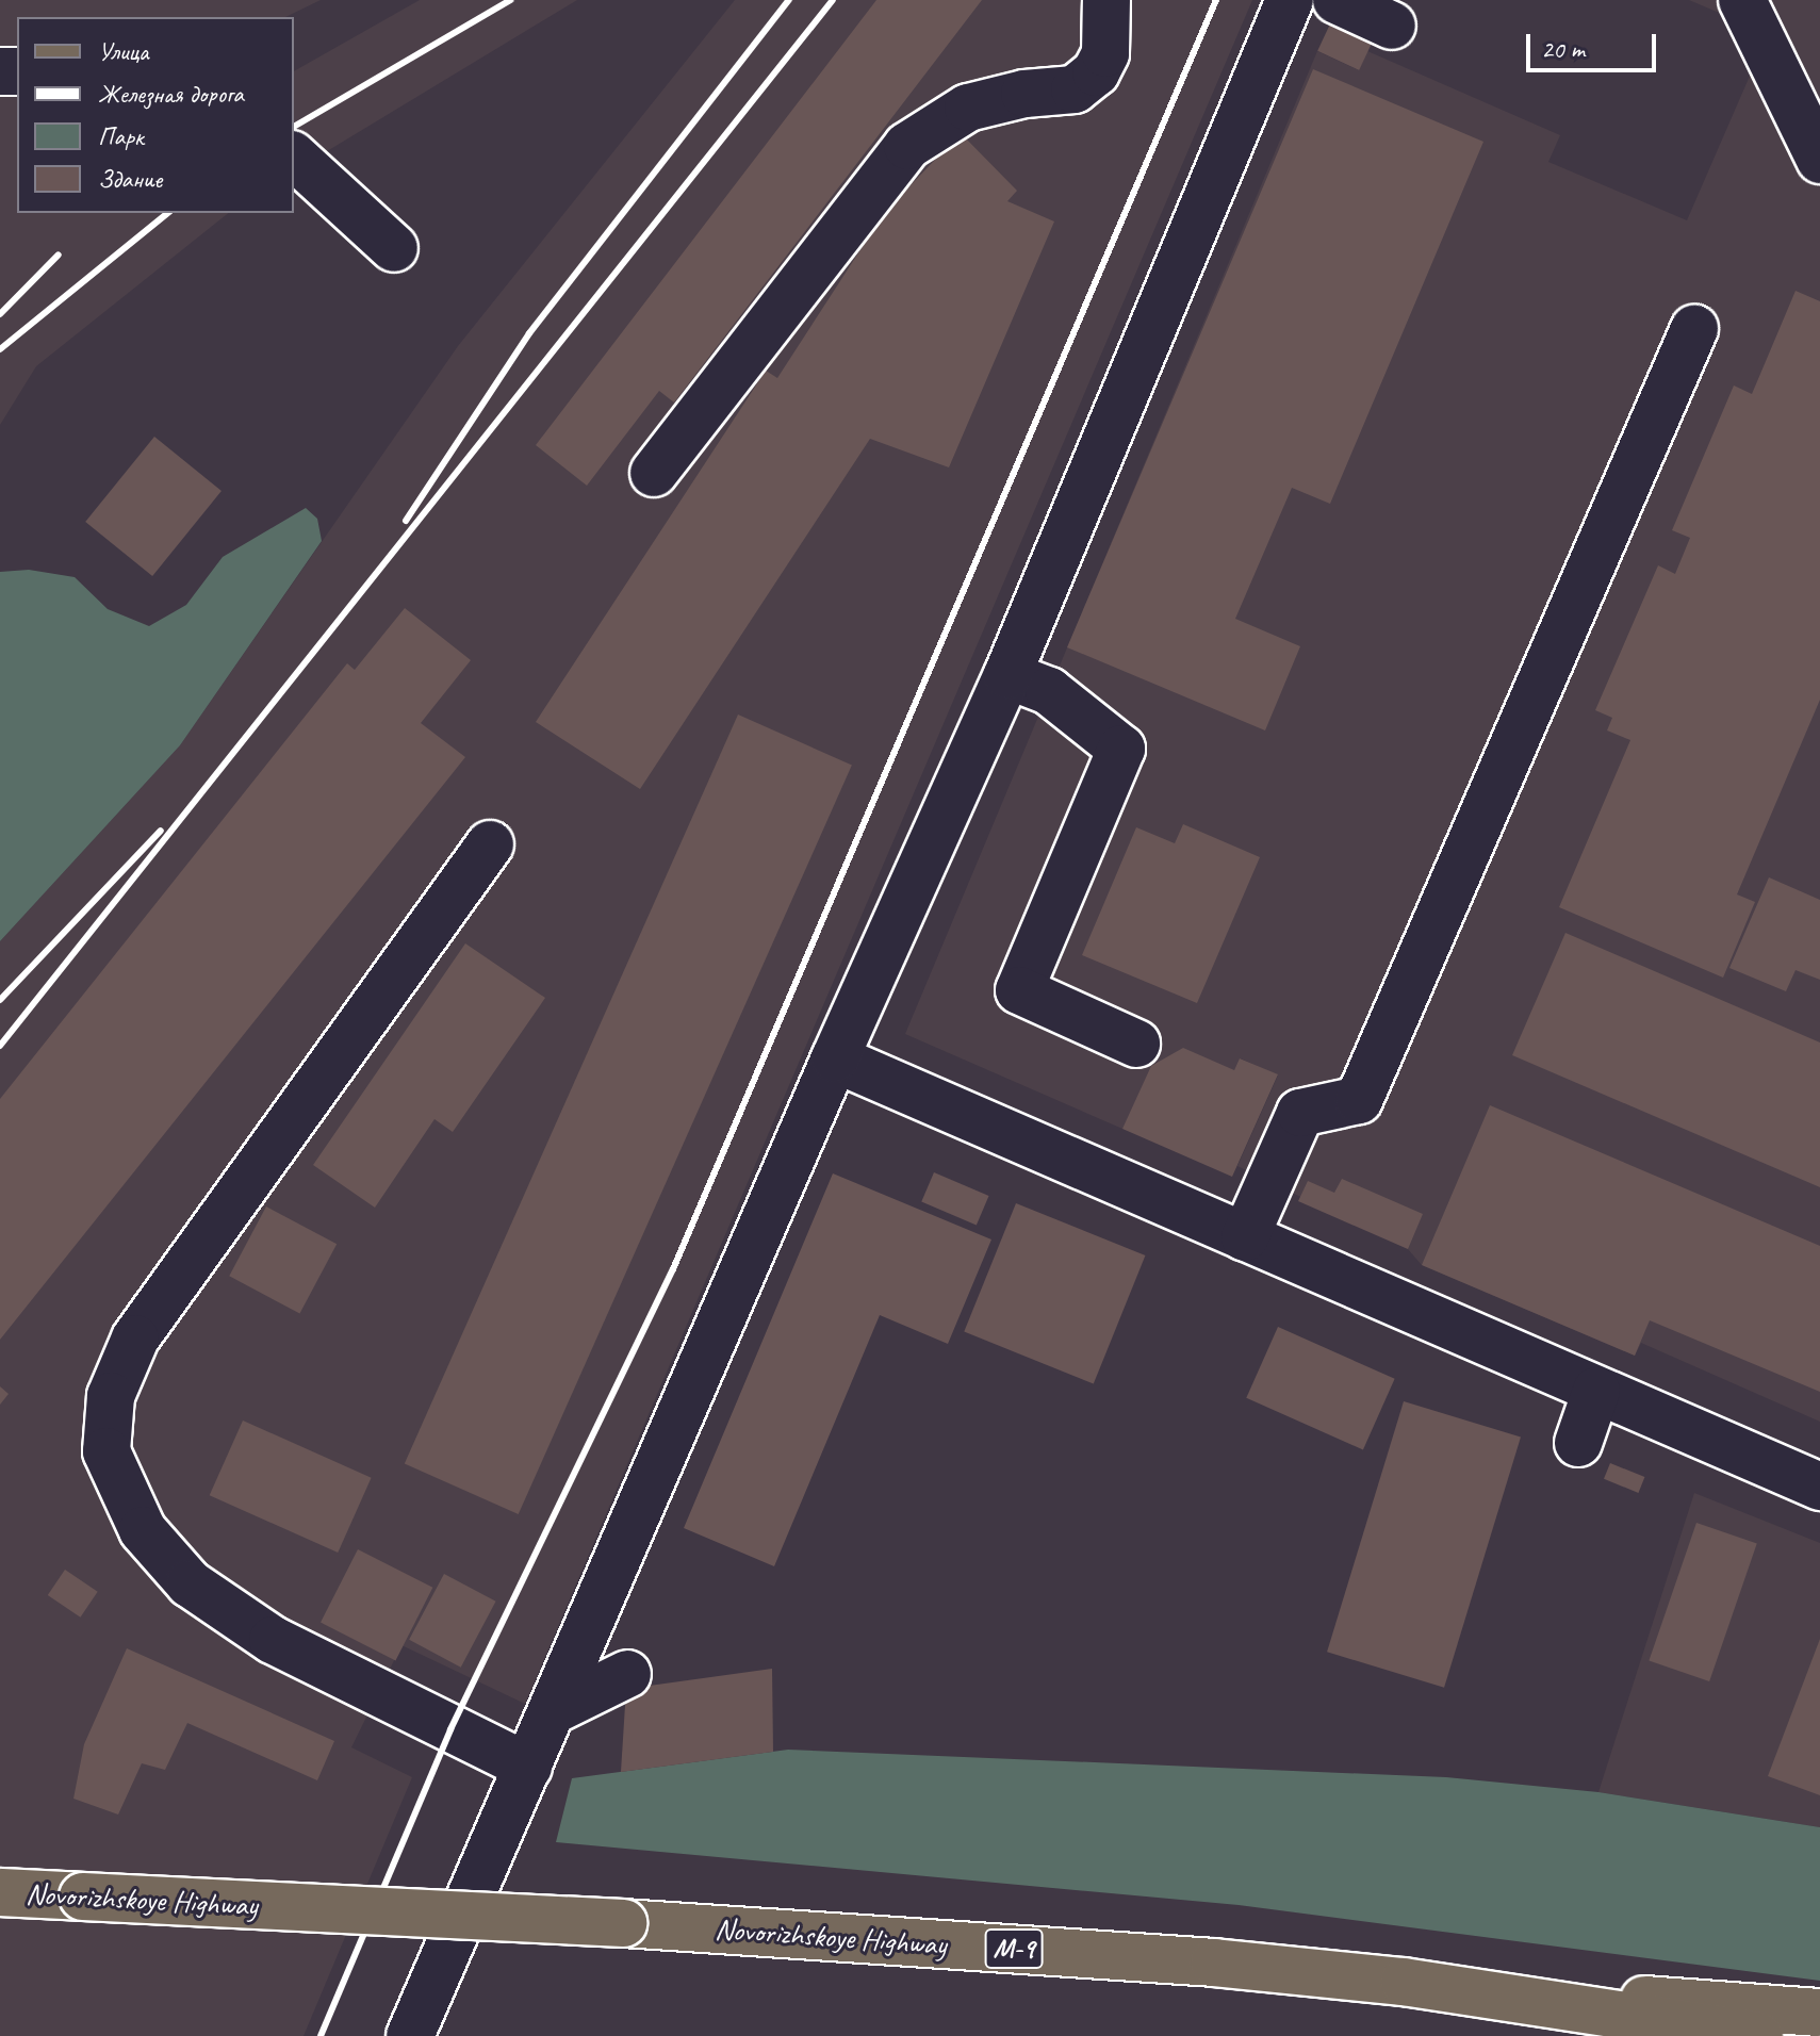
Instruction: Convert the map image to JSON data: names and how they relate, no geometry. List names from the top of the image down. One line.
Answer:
{"streets":{"main road":["Novorizhskoye Highway","М-9"]},"crossings":[["Novorizhskoye Highway","М-9"]],"legend":["Улица","Железная дорога","Парк","Здание"],"scale_bar":"20 m"}
